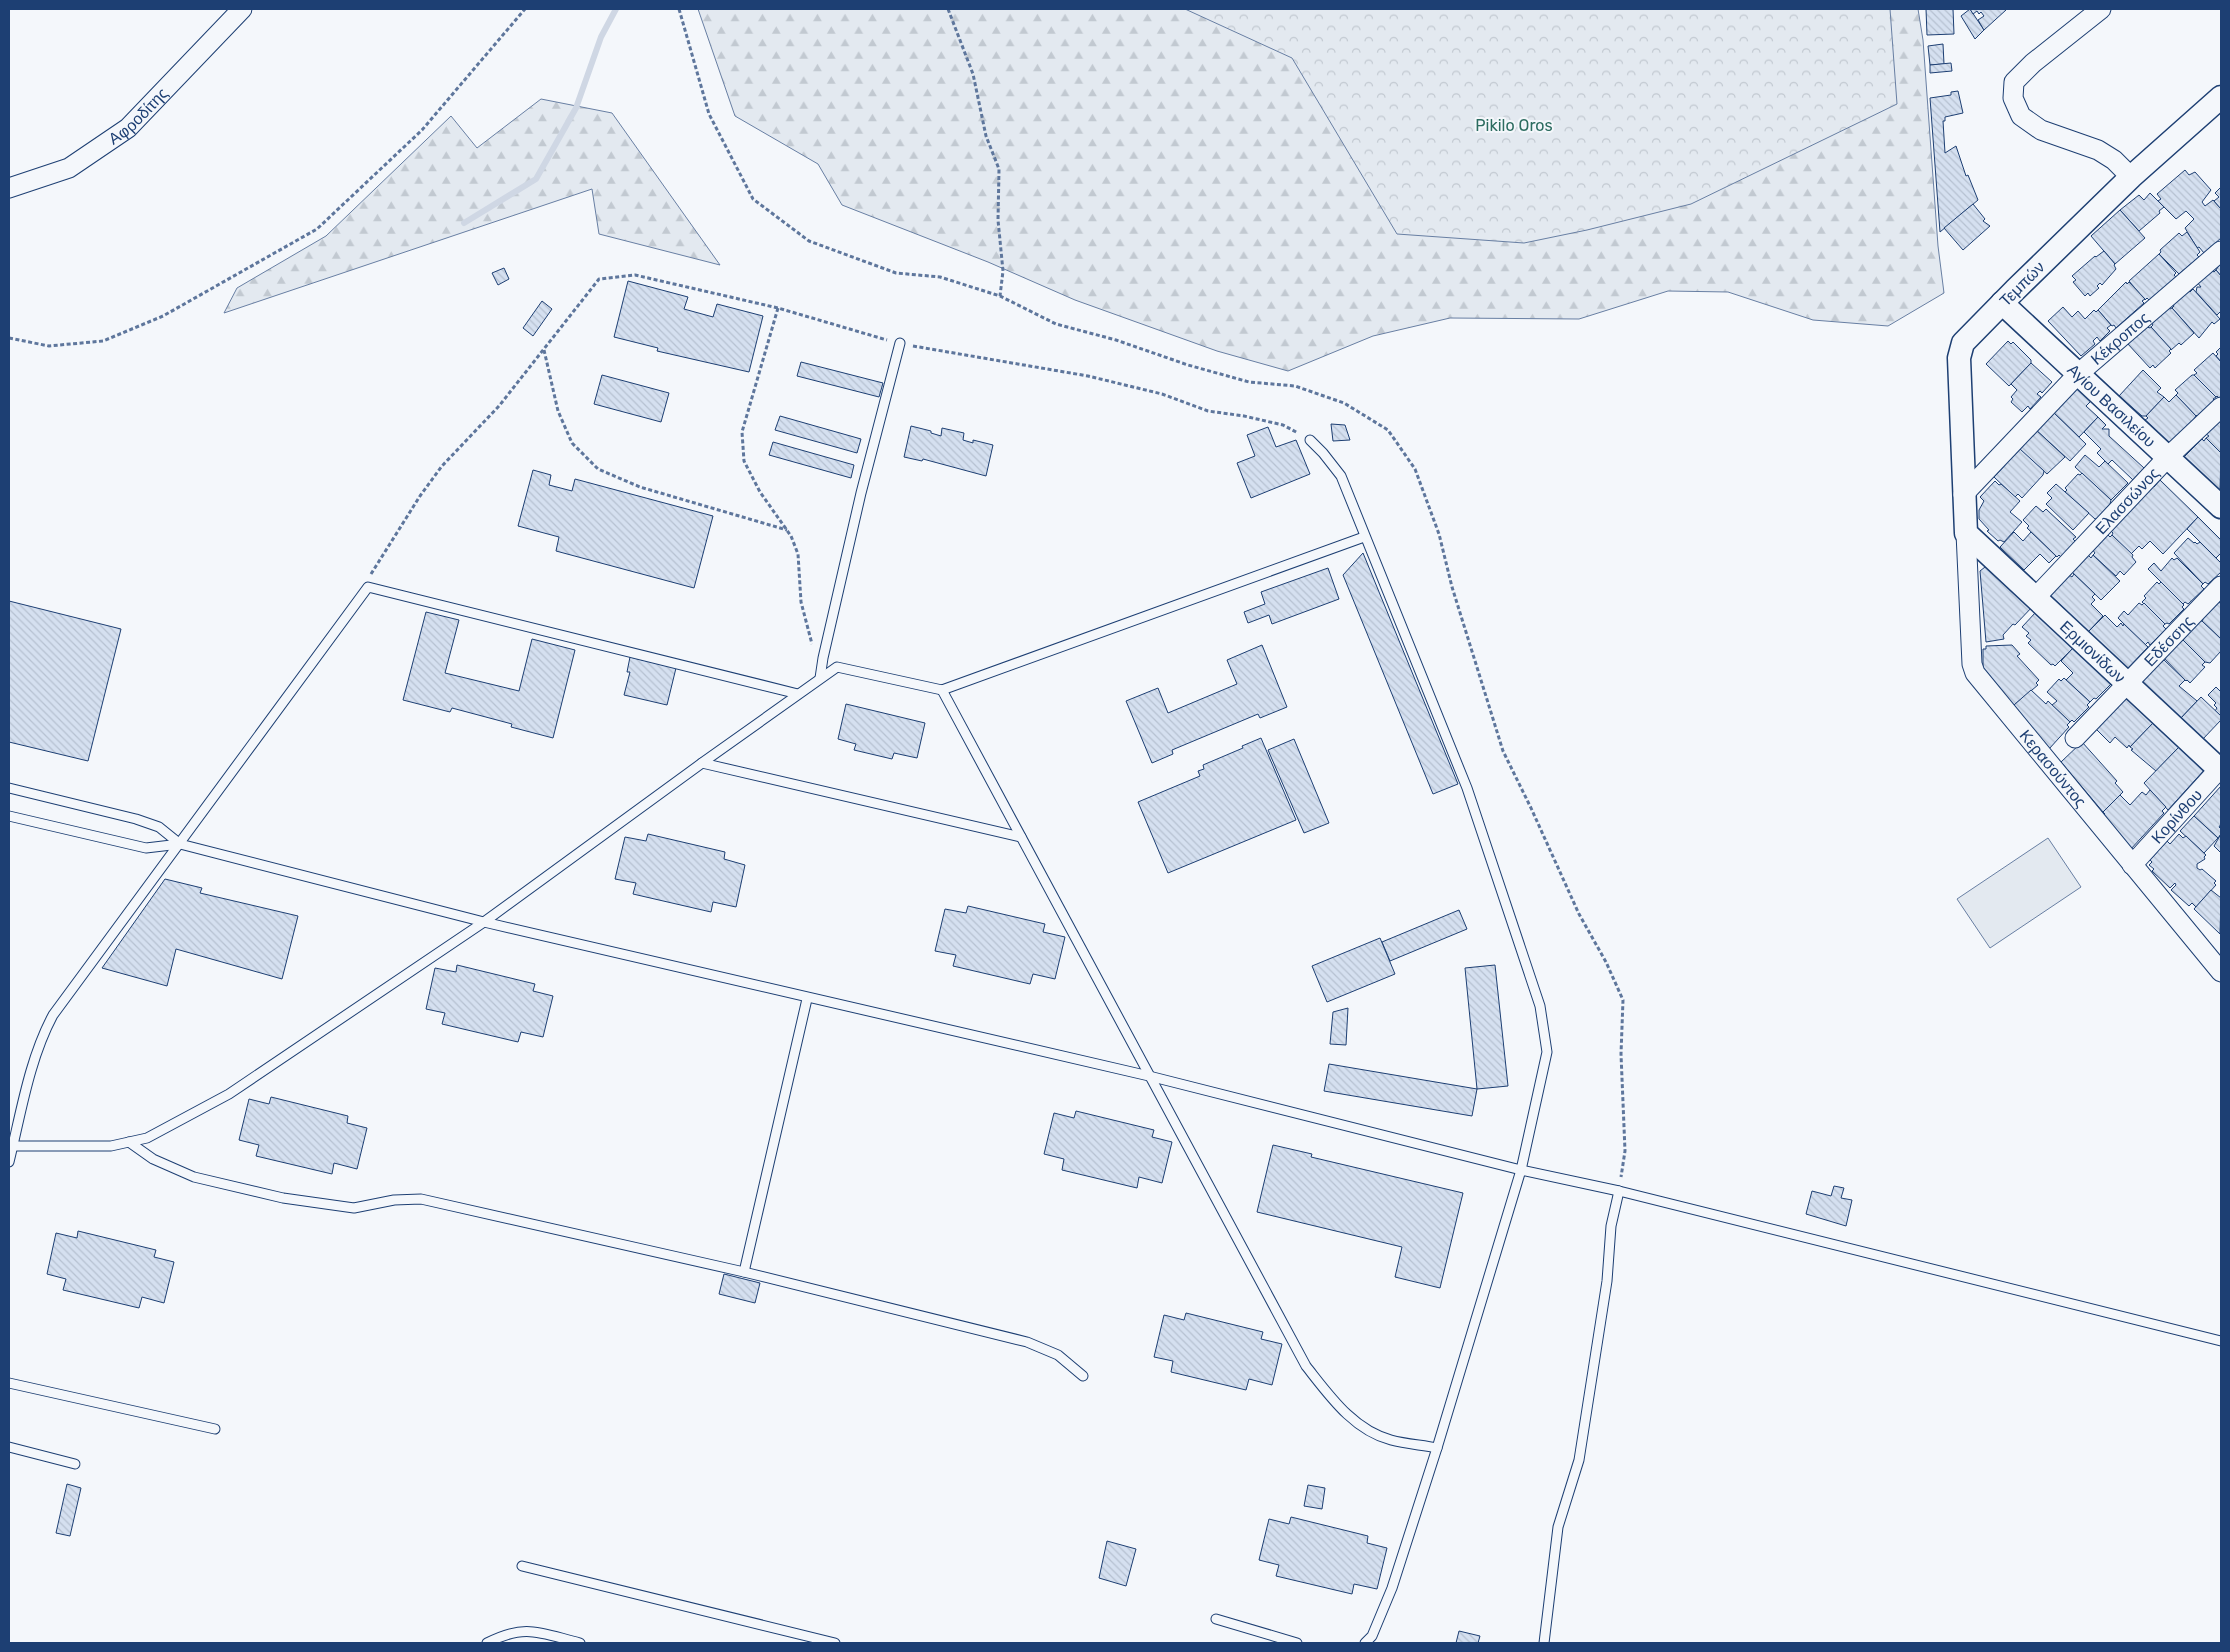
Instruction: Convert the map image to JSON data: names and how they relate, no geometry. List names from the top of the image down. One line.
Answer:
{"streets":{"street":["Αφροδίτης","Τεμπών","Κέκροπος","Αγίου Βασιλείου","Ελασσώνος","Εδέσσης","Ερμιονίδων","Κερασούντος","Κορίνθου"]},"crossings":[["Τεμπών","Κέκροπος"],["Τεμπών","Αγίου Βασιλείου"],["Τεμπών","Ερμιονίδων"],["Τεμπών","Κερασούντος"],["Κέκροπος","Αγίου Βασιλείου"],["Αγίου Βασιλείου","Ελασσώνος"],["Ελασσώνος","Ερμιονίδων"],["Εδέσσης","Ερμιονίδων"],["Ερμιονίδων","Κερασούντος"],["Ερμιονίδων","Κορίνθου"],["Κερασούντος","Κορίνθου"]],"parks":["Pikilo Oros"]}
